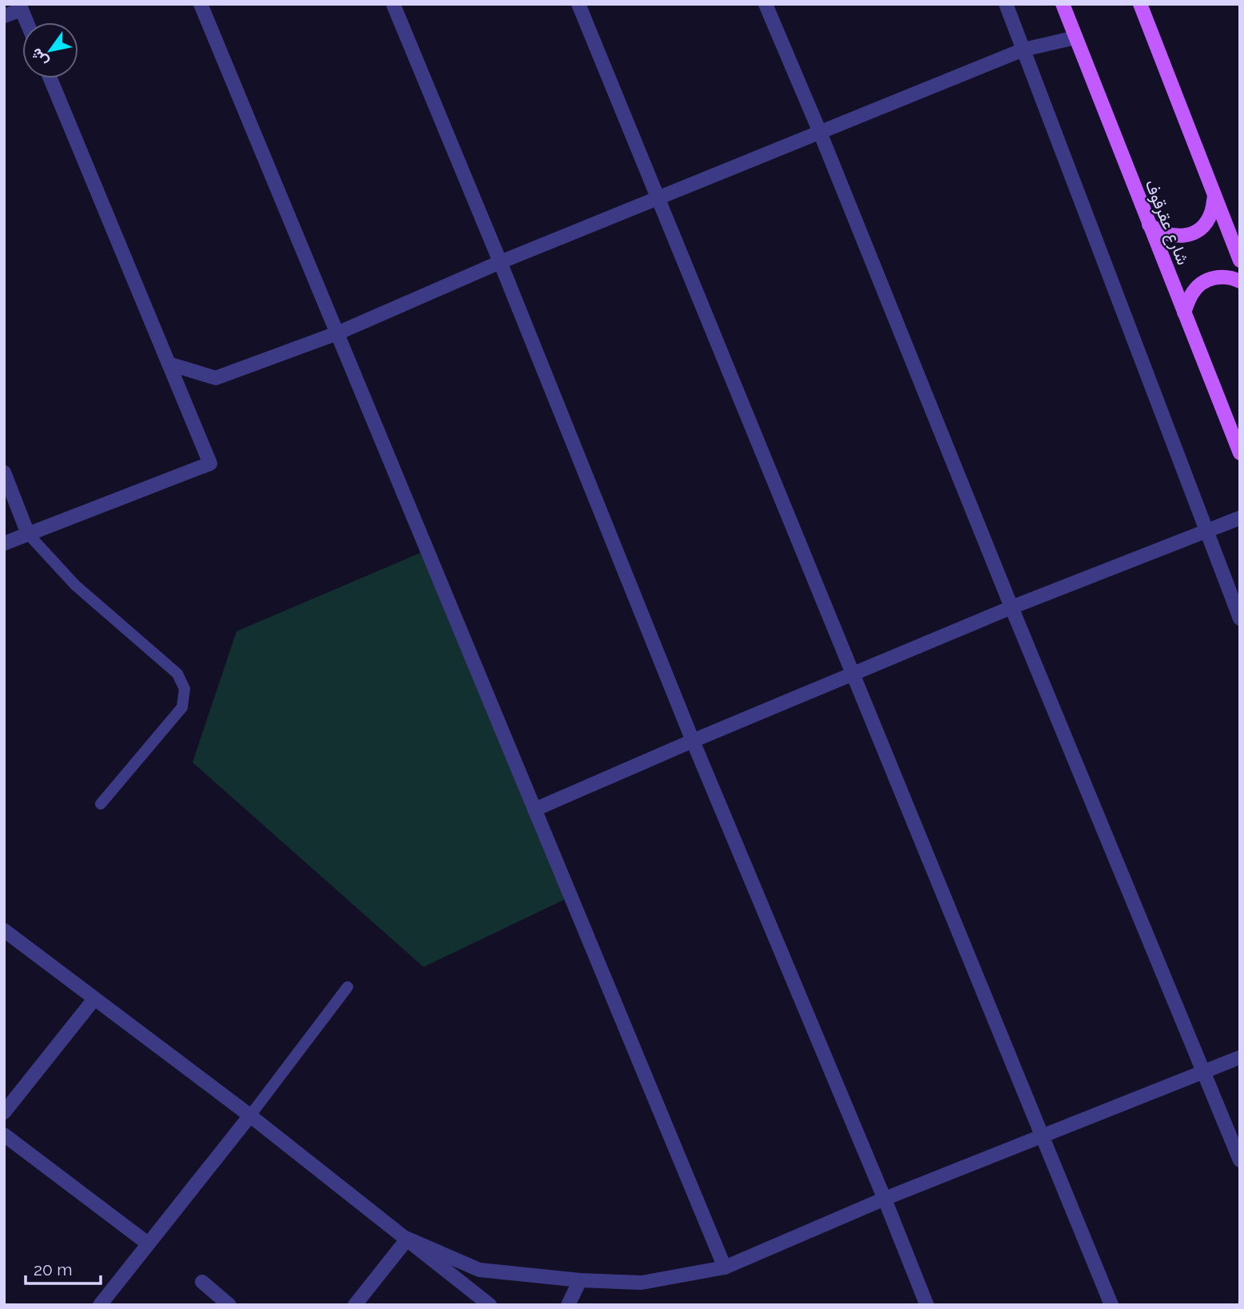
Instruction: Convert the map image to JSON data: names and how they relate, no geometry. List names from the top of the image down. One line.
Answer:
{"streets":{"main road":["شارع عقرقوف"]},"scale_bar":"20 m","north":"bottom left"}
